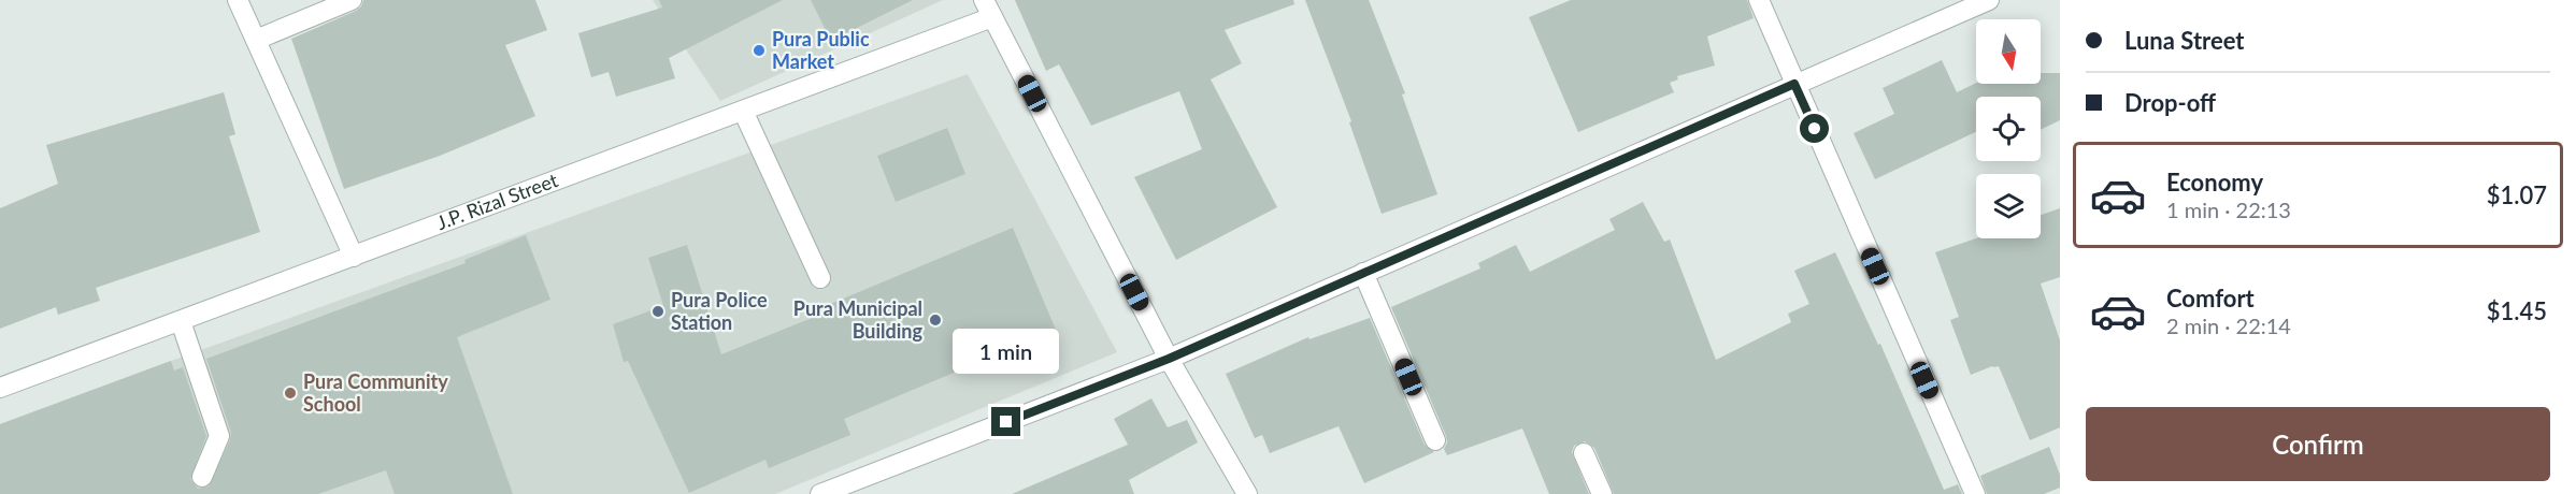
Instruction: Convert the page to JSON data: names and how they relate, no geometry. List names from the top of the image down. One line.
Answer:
{"streets":{"street":["J.P. Rizal Street"]},"places":["Pura Public Market","Pura Police Station","Pura Municipal Building","Pura Community School"],"north":"bottom","page":{"banner":["Luna Street","Drop-off"],"list":[{"name":"Economy","note":"1 min · 22:13","value":"$1.07"},{"name":"Comfort","note":"2 min · 22:14","value":"$1.45"}],"bubble":"1 min","buttons":"Confirm"}}
